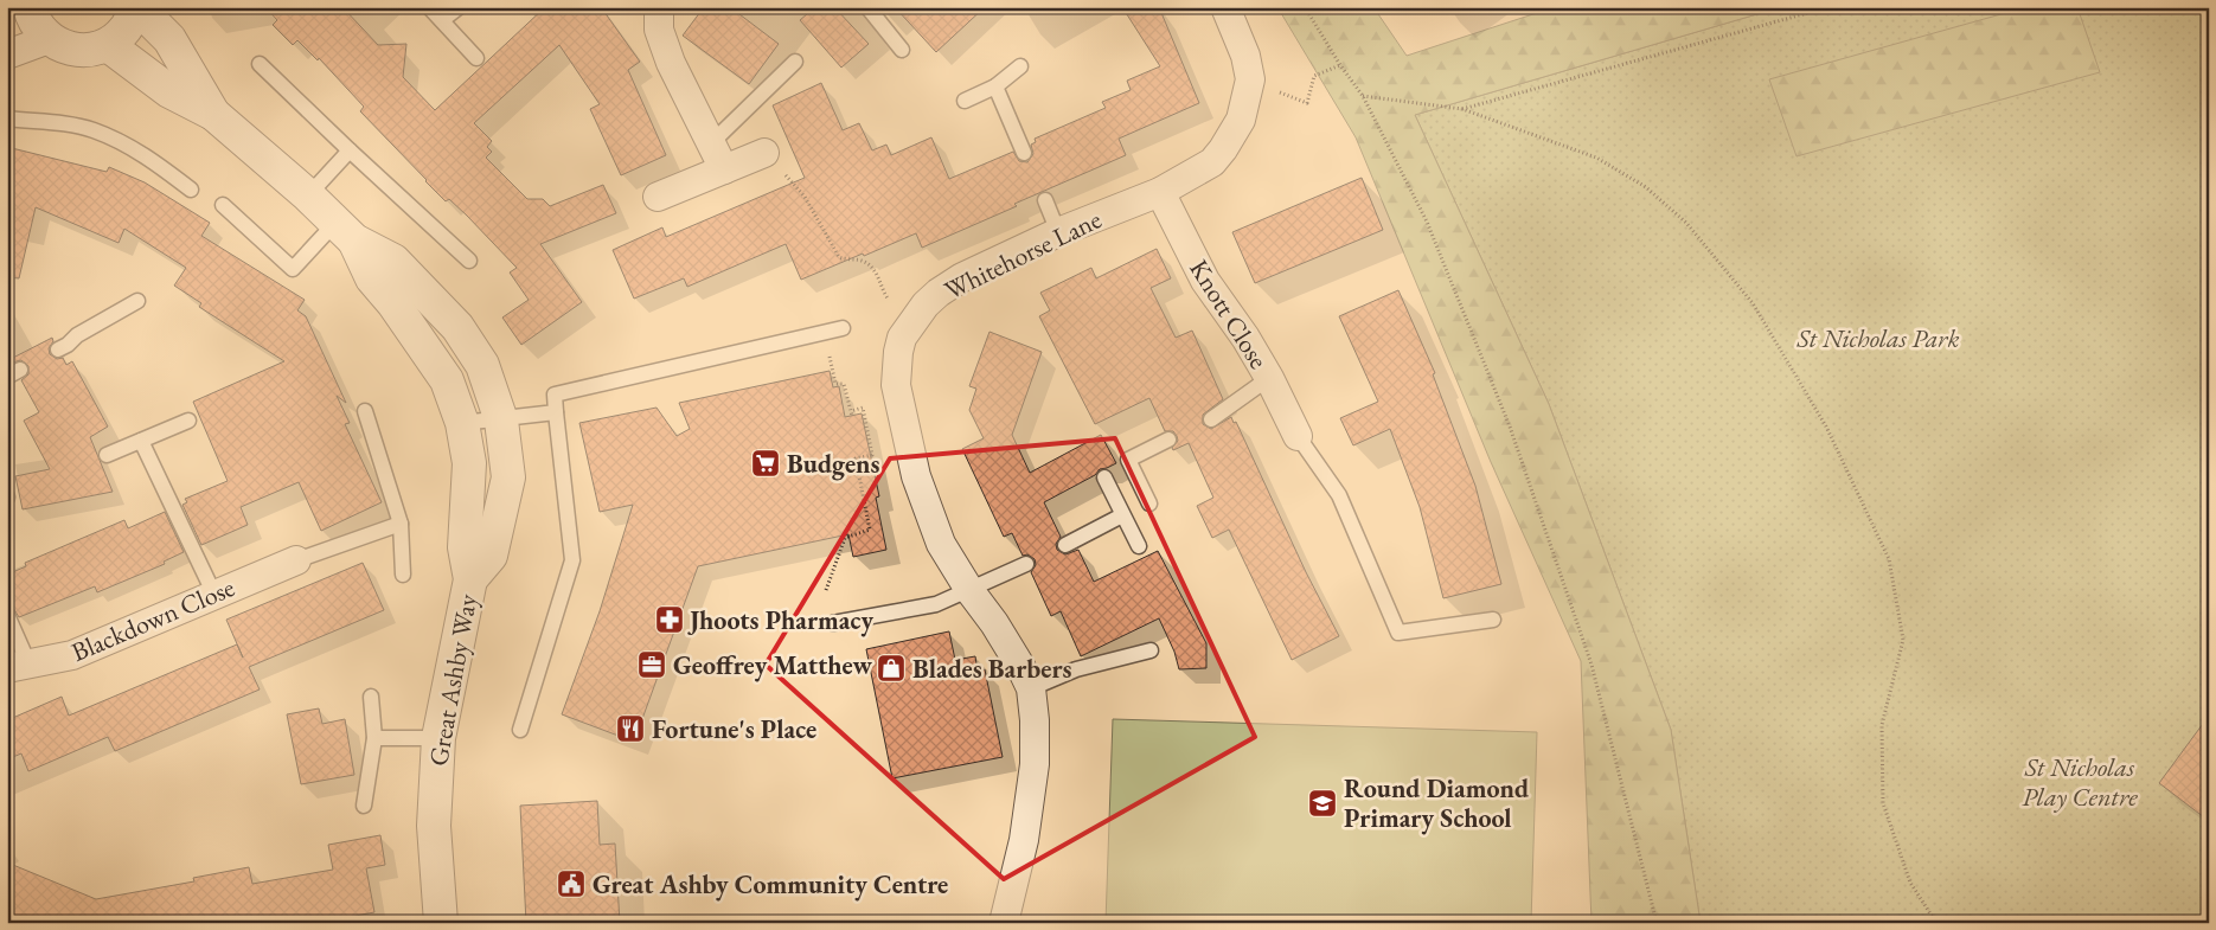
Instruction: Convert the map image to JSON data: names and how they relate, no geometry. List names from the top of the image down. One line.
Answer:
{"streets":{"street":["Whitehorse Lane","Knott Close","Blackdown Close","Great Ashby Way"]},"crossings":[["Whitehorse Lane","Knott Close"]],"parks":["St Nicholas Park","St Nicholas Play Centre"],"places":{"supermarket":["Budgens"],"pharmacy":["Jhoots Pharmacy"],"office":["Geoffrey Matthew"],"shop":["Blades Barbers"],"restaurant":["Fortune's Place"],"school or university":["Round Diamond Primary School"],"public building":["Great Ashby Community Centre"]}}
